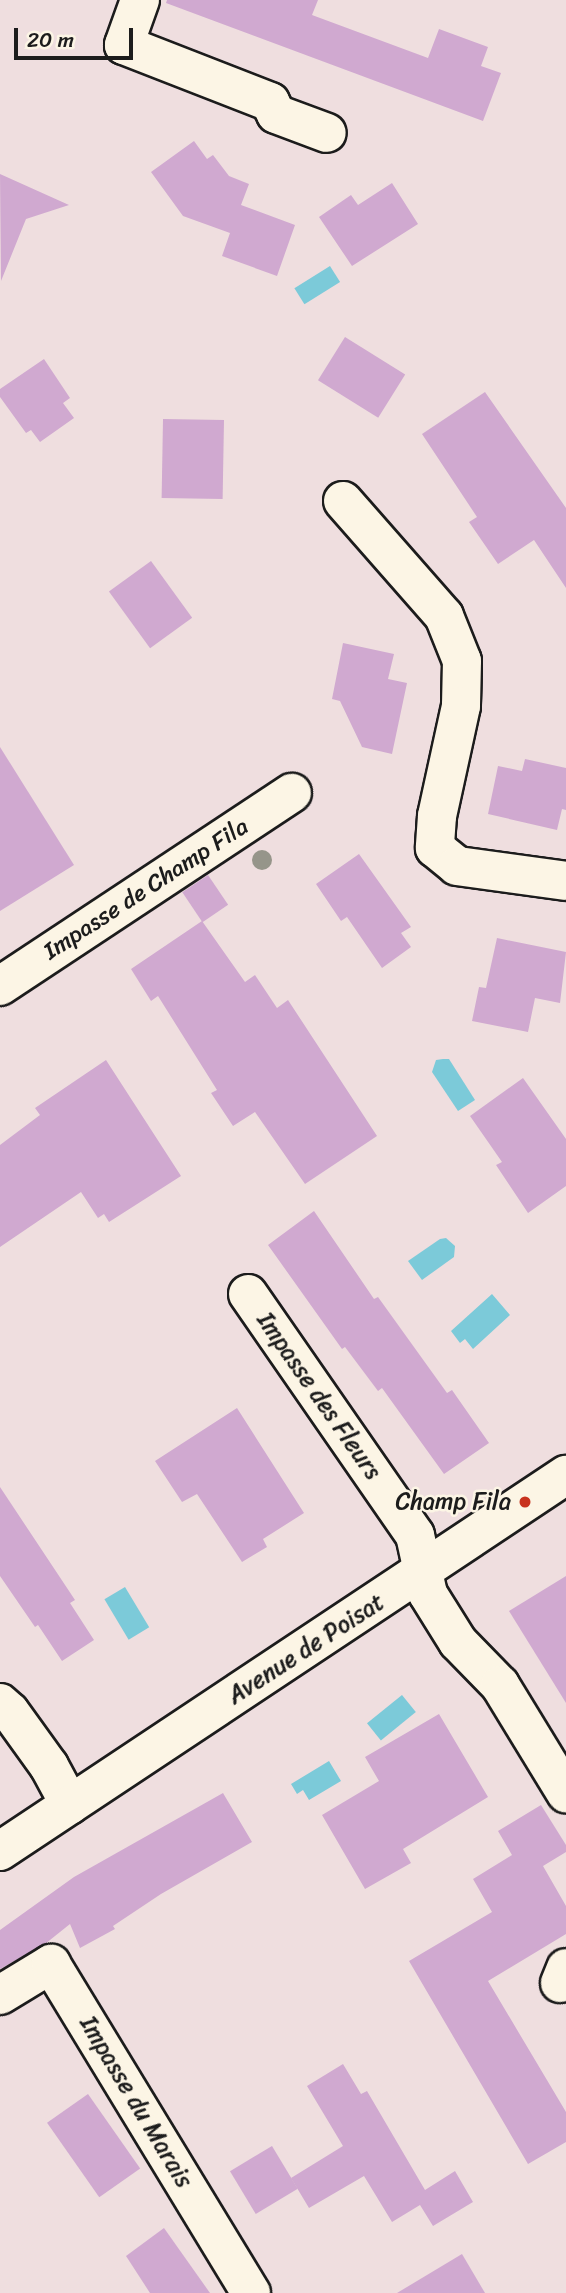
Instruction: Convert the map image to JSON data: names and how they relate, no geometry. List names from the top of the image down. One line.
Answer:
{"streets":{"street":["Impasse de Champ Fila","Impasse des Fleurs","Avenue de Poisat","Impasse du Marais"]},"crossings":[["Impasse des Fleurs","Avenue de Poisat"]],"places":["Champ Fila"],"scale_bar":"20 m"}
